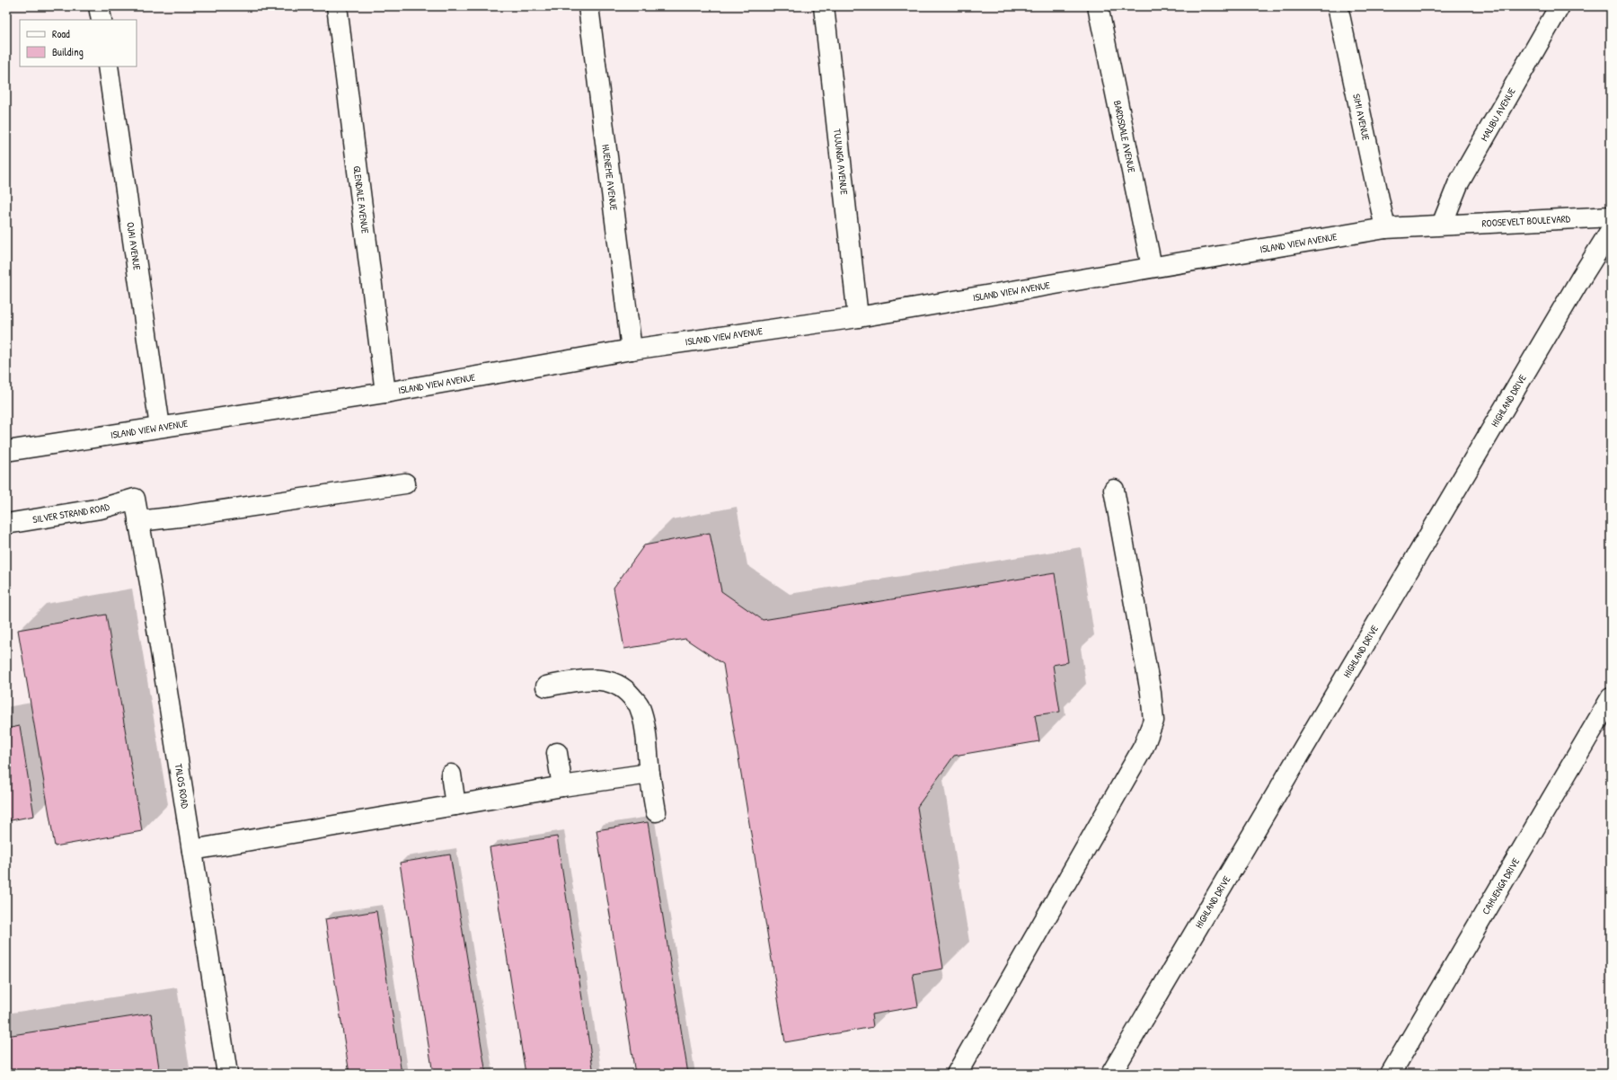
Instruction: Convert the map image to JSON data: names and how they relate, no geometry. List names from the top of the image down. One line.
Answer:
{"streets":{"street":["MALIBU AVENUE","SIMI AVENUE","BARDSDALE AVENUE","TUJUNGA AVENUE","HUENEME AVENUE","GLENDALE AVENUE","ROOSEVELT BOULEVARD","ISLAND VIEW AVENUE","OJAI AVENUE","HIGHLAND DRIVE","SILVER STRAND ROAD","TALOS ROAD","CAHUENGA DRIVE"]},"crossings":[["MALIBU AVENUE","ROOSEVELT BOULEVARD"],["MALIBU AVENUE","ISLAND VIEW AVENUE"],["SIMI AVENUE","ISLAND VIEW AVENUE"],["BARDSDALE AVENUE","ISLAND VIEW AVENUE"],["TUJUNGA AVENUE","ISLAND VIEW AVENUE"],["HUENEME AVENUE","ISLAND VIEW AVENUE"],["GLENDALE AVENUE","ISLAND VIEW AVENUE"],["ROOSEVELT BOULEVARD","ISLAND VIEW AVENUE"],["ISLAND VIEW AVENUE","OJAI AVENUE"],["SILVER STRAND ROAD","TALOS ROAD"]],"legend":["Road","Building"]}
